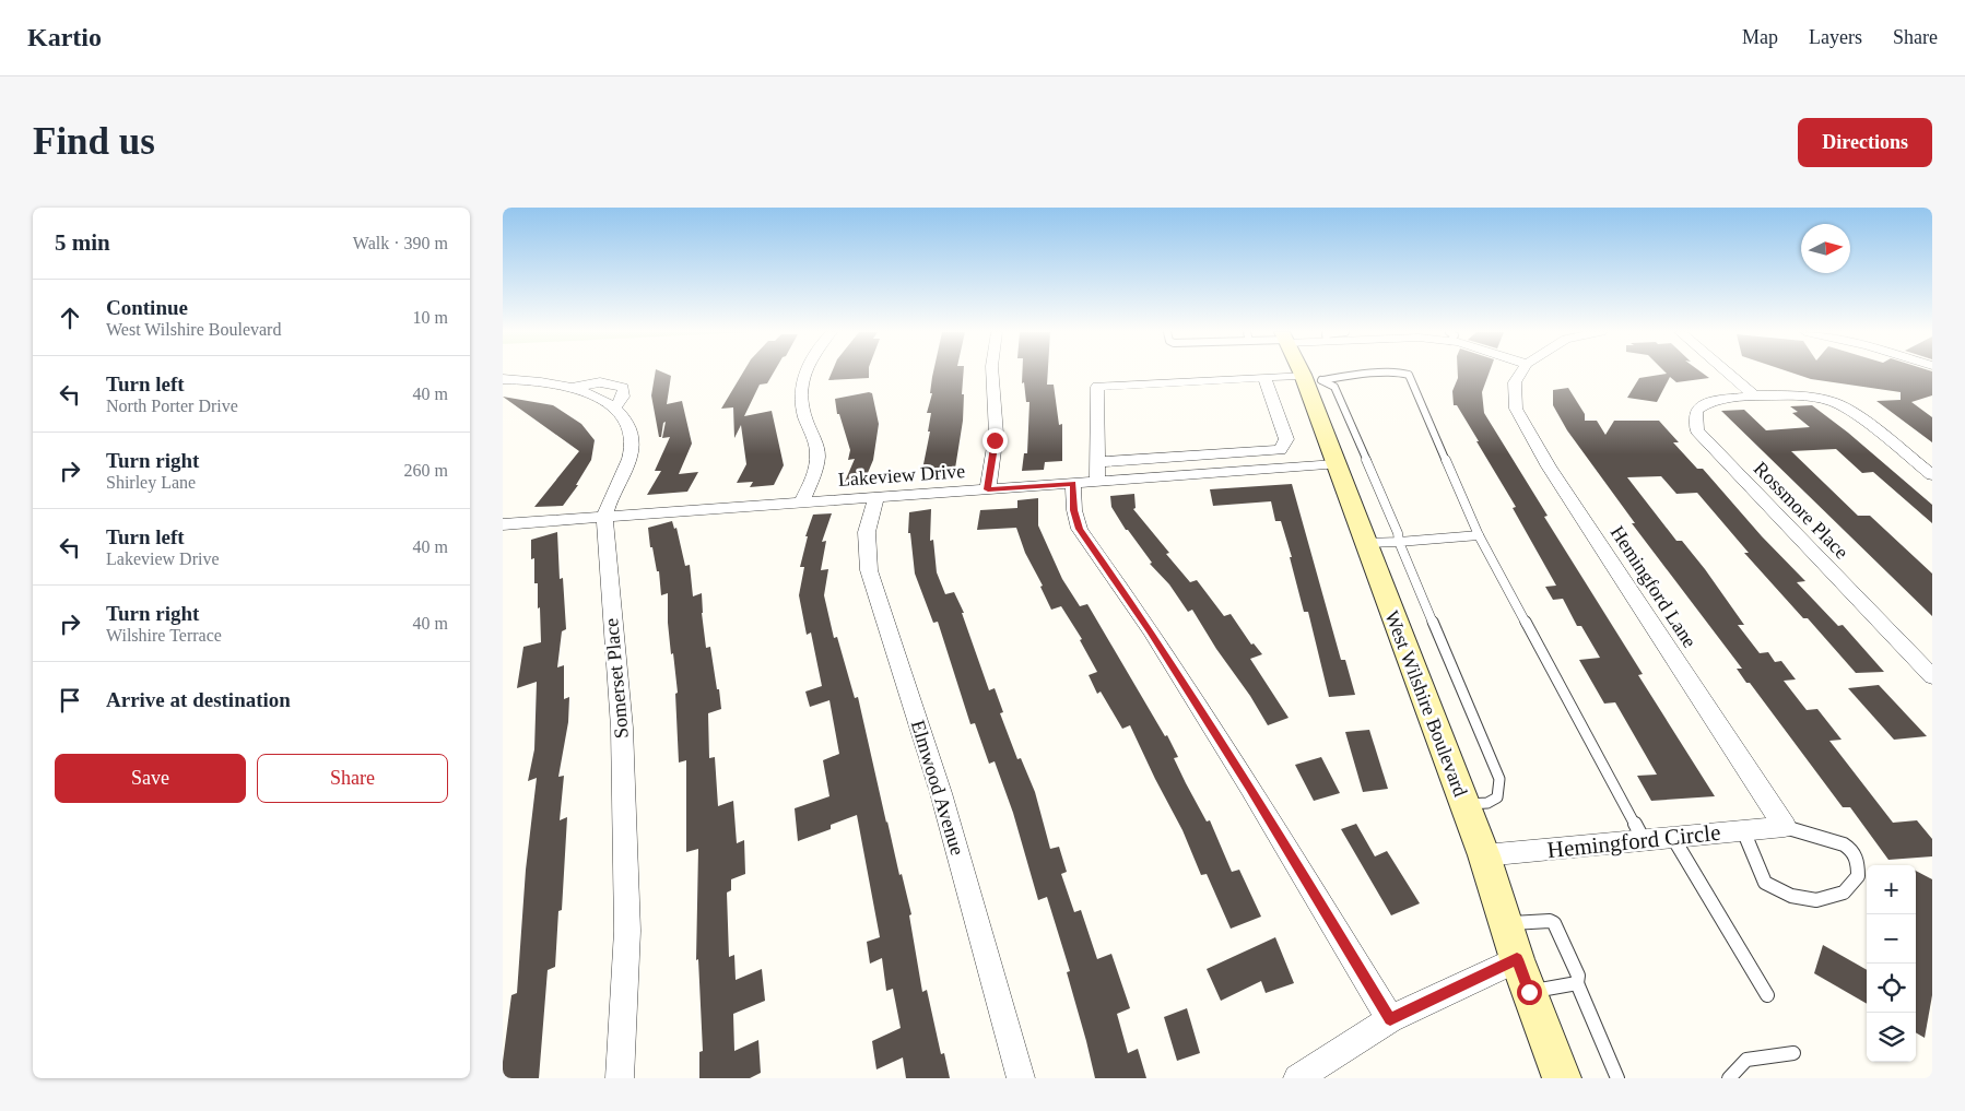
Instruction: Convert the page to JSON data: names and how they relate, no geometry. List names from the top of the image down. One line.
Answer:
{"streets":{"street":["Lakeview Drive","Rossmore Place","Hemingford Lane","Somerset Place","West Wilshire Boulevard","Elmwood Avenue","Hemingford Circle"]},"crossings":[["Lakeview Drive","Somerset Place"],["Lakeview Drive","West Wilshire Boulevard"],["Lakeview Drive","Elmwood Avenue"],["Hemingford Lane","Hemingford Circle"],["West Wilshire Boulevard","Hemingford Circle"]],"north":"right","page":{"header":"Kartio","nav":["Map","Layers","Share"],"buttons":["Directions",["Save","Share"]],"title":"Find us","heading":["5 min","Walk · 390 m"],"list":[["Continue","West Wilshire Boulevard","10 m"],["Turn left","North Porter Drive","40 m"],["Turn right","Shirley Lane","260 m"],["Turn left","Lakeview Drive","40 m"],["Turn right","Wilshire Terrace","40 m"],"Arrive at destination"],"map_buttons":["+","−"]}}
